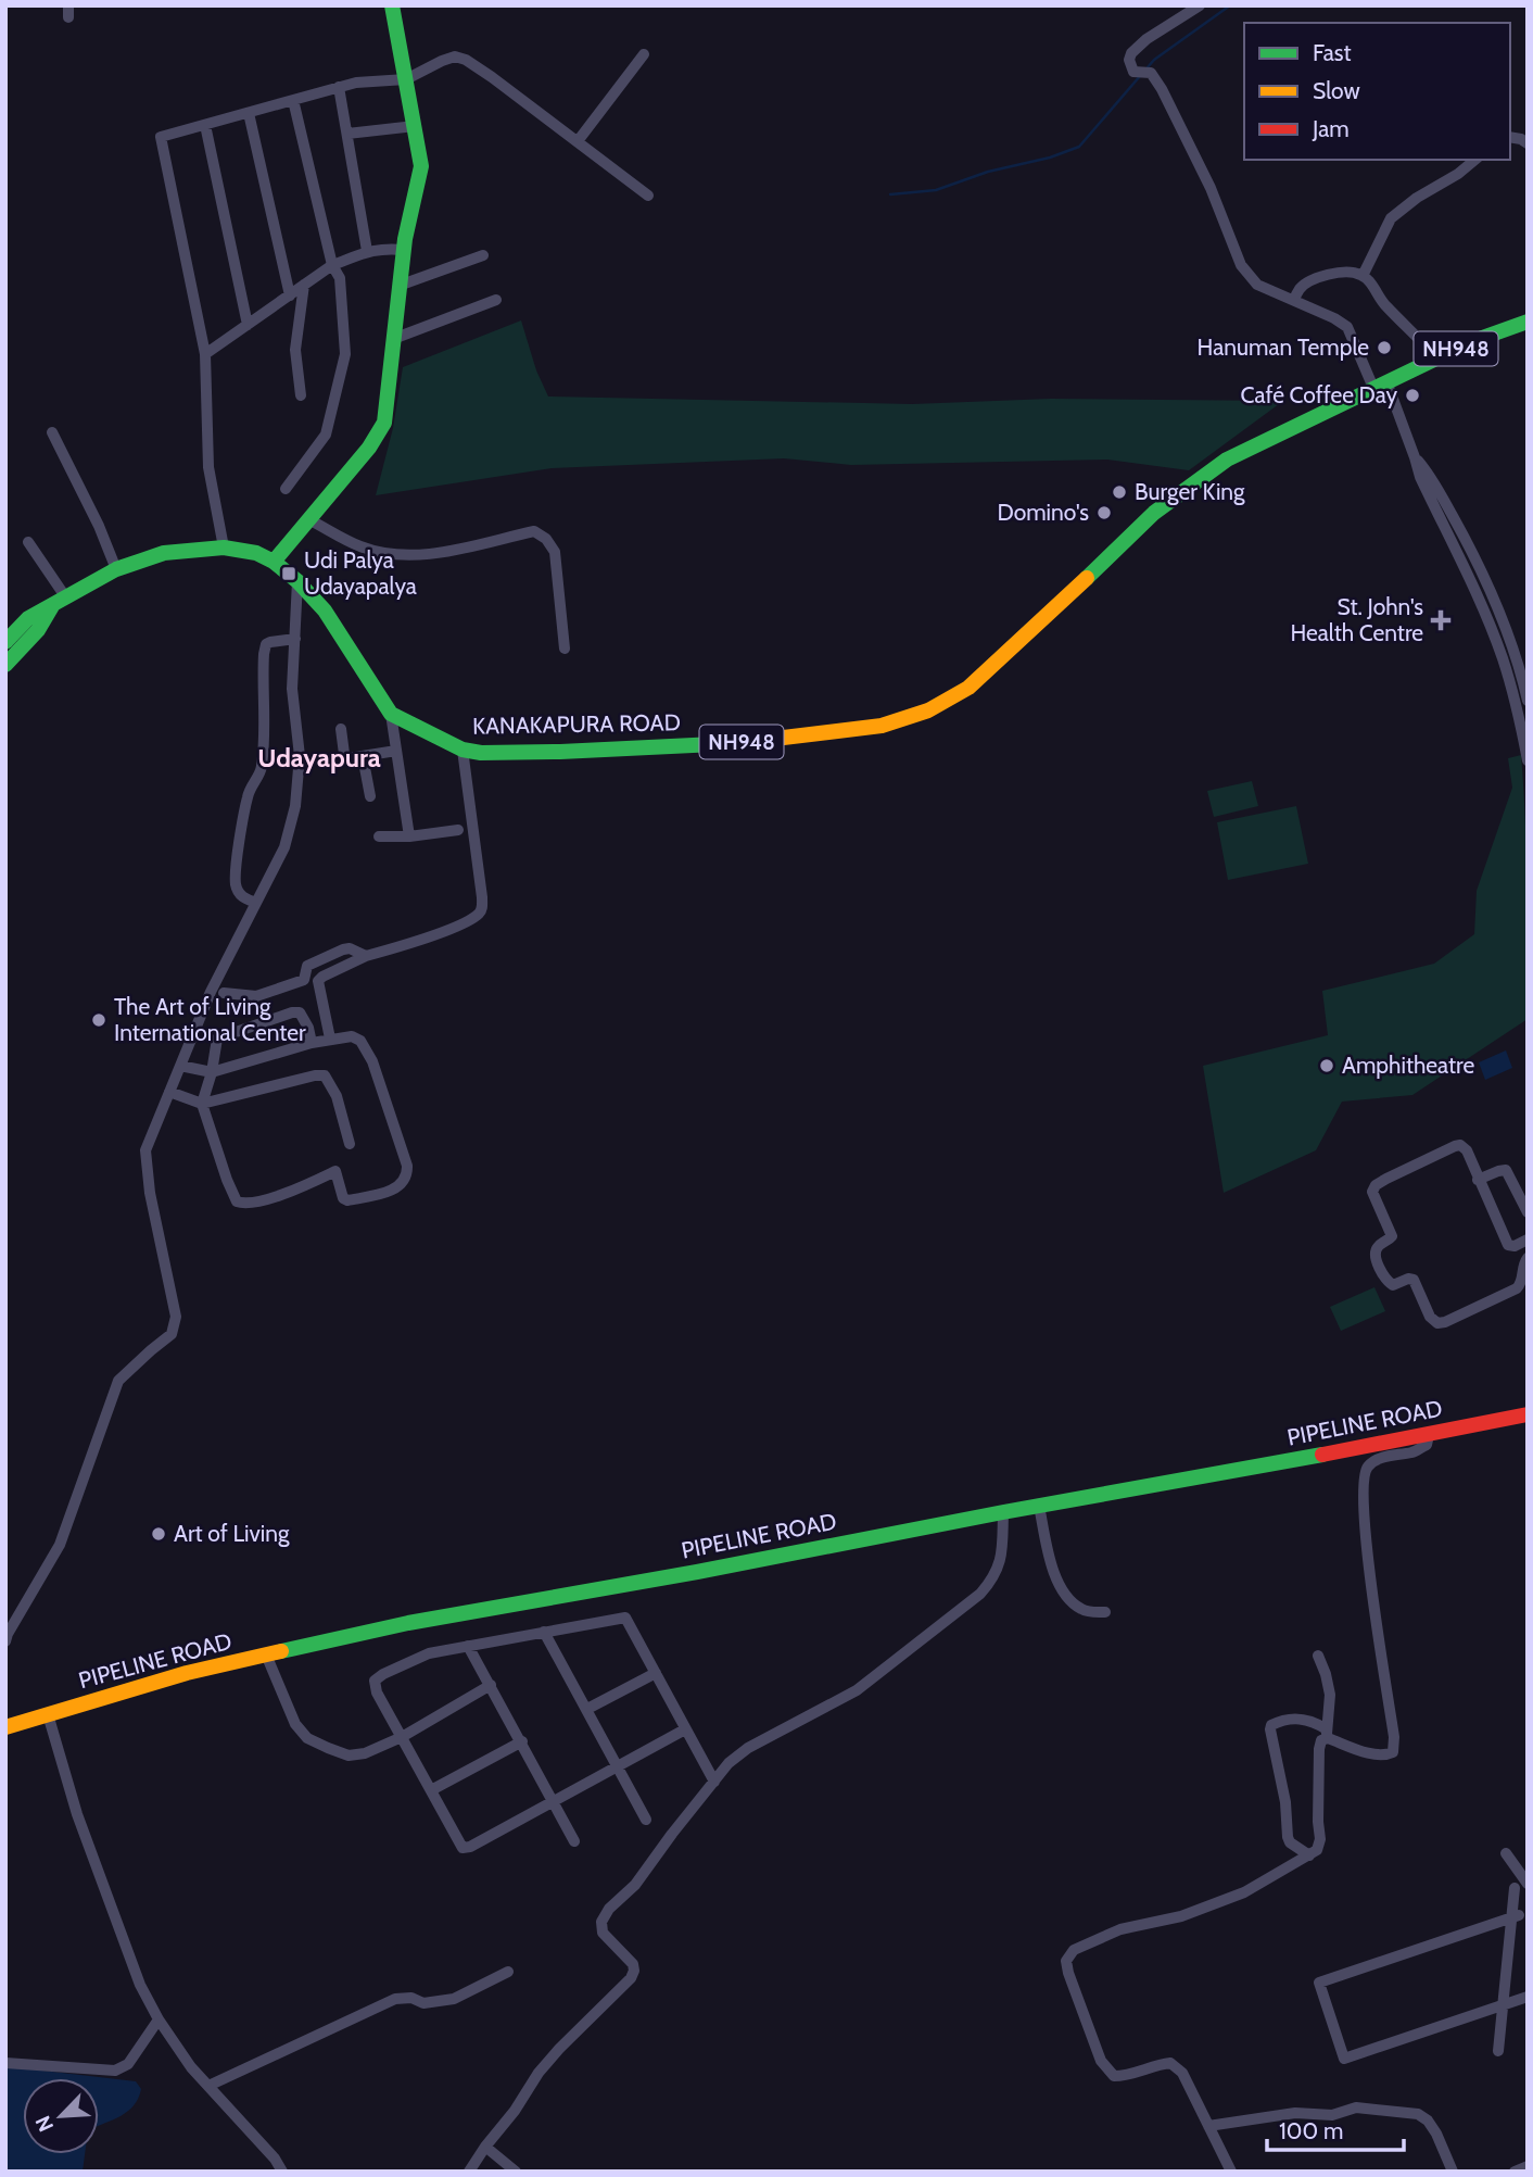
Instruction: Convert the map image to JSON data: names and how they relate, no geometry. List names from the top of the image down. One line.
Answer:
{"streets":{"main road":["NH948","KANAKAPURA ROAD","PIPELINE ROAD"]},"districts":["Udayapura"],"places":{"other":["Hanuman Temple","Café Coffee Day","Burger King","Domino's","The Art of Living International Center","Amphitheatre","Art of Living"],"transit":["Udi Palya Udayapalya"],"health":["St. John's Health Centre"]},"legend":["Fast","Slow","Jam"],"scale_bar":"100 m","north":"bottom left"}
